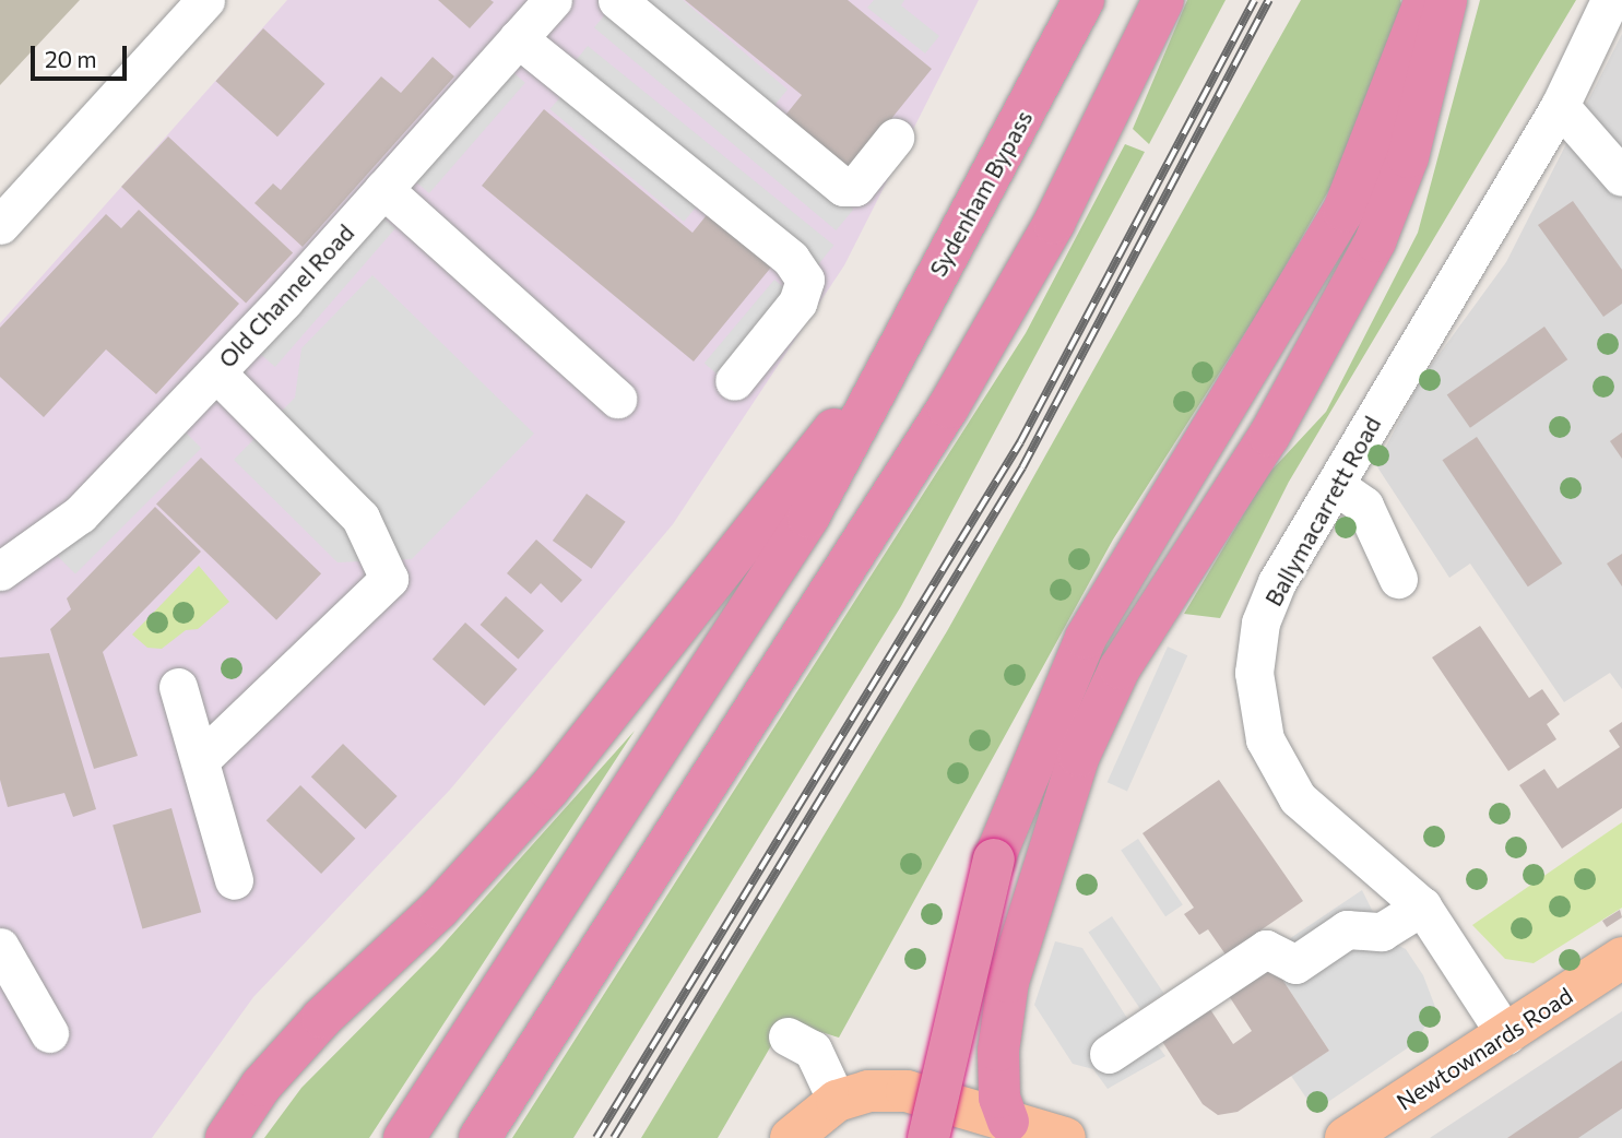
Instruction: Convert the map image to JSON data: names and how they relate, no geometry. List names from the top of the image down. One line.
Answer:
{"streets":{"highway":["Sydenham Bypass"],"main road":["Newtownards Road"],"street":["Old Channel Road","Ballymacarrett Road"]},"crossings":[["Ballymacarrett Road","Newtownards Road"]],"scale_bar":"20 m"}
